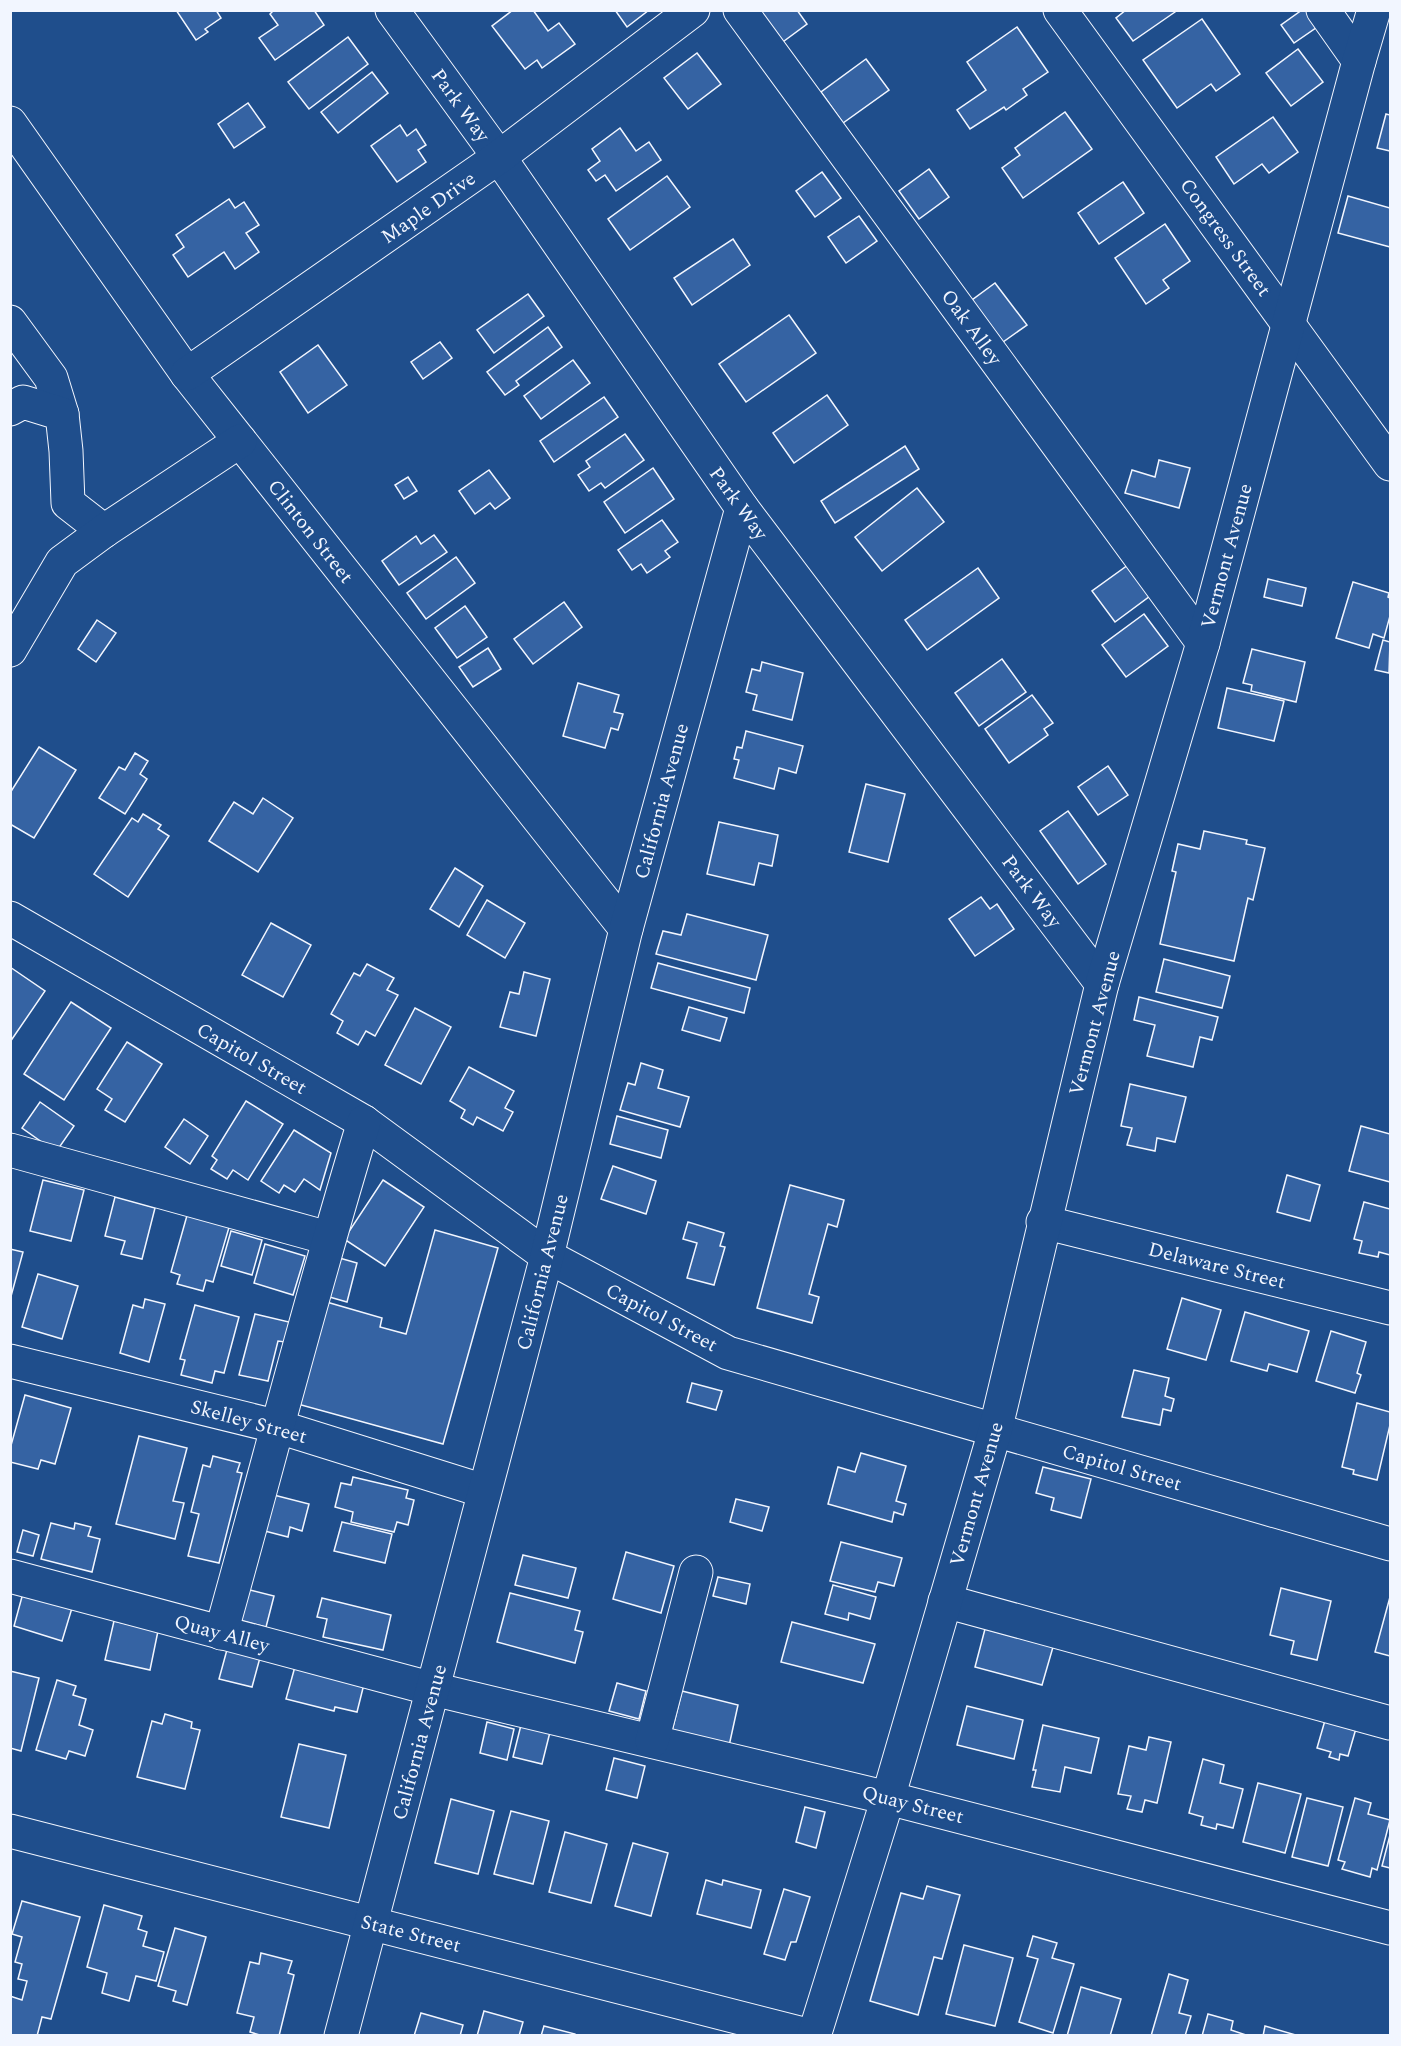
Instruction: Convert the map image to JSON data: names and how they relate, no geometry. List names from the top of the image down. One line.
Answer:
{"streets":{"street":["Park Way","Maple Drive","Congress Street","Oak Alley","Clinton Street","Vermont Avenue","California Avenue","Capitol Street","Delaware Street","Skelley Street","Quay Alley","Quay Street","State Street"]},"crossings":[["Park Way","Maple Drive"],["Park Way","Vermont Avenue"],["Park Way","California Avenue"],["Maple Drive","Clinton Street"],["Congress Street","Vermont Avenue"],["Oak Alley","Vermont Avenue"],["Clinton Street","California Avenue"],["Vermont Avenue","Capitol Street"],["Vermont Avenue","Delaware Street"],["Vermont Avenue","Quay Street"],["Vermont Avenue","State Street"],["California Avenue","Capitol Street"],["California Avenue","Skelley Street"],["California Avenue","Quay Alley"],["California Avenue","Quay Street"],["California Avenue","State Street"],["Quay Alley","Quay Street"]]}
